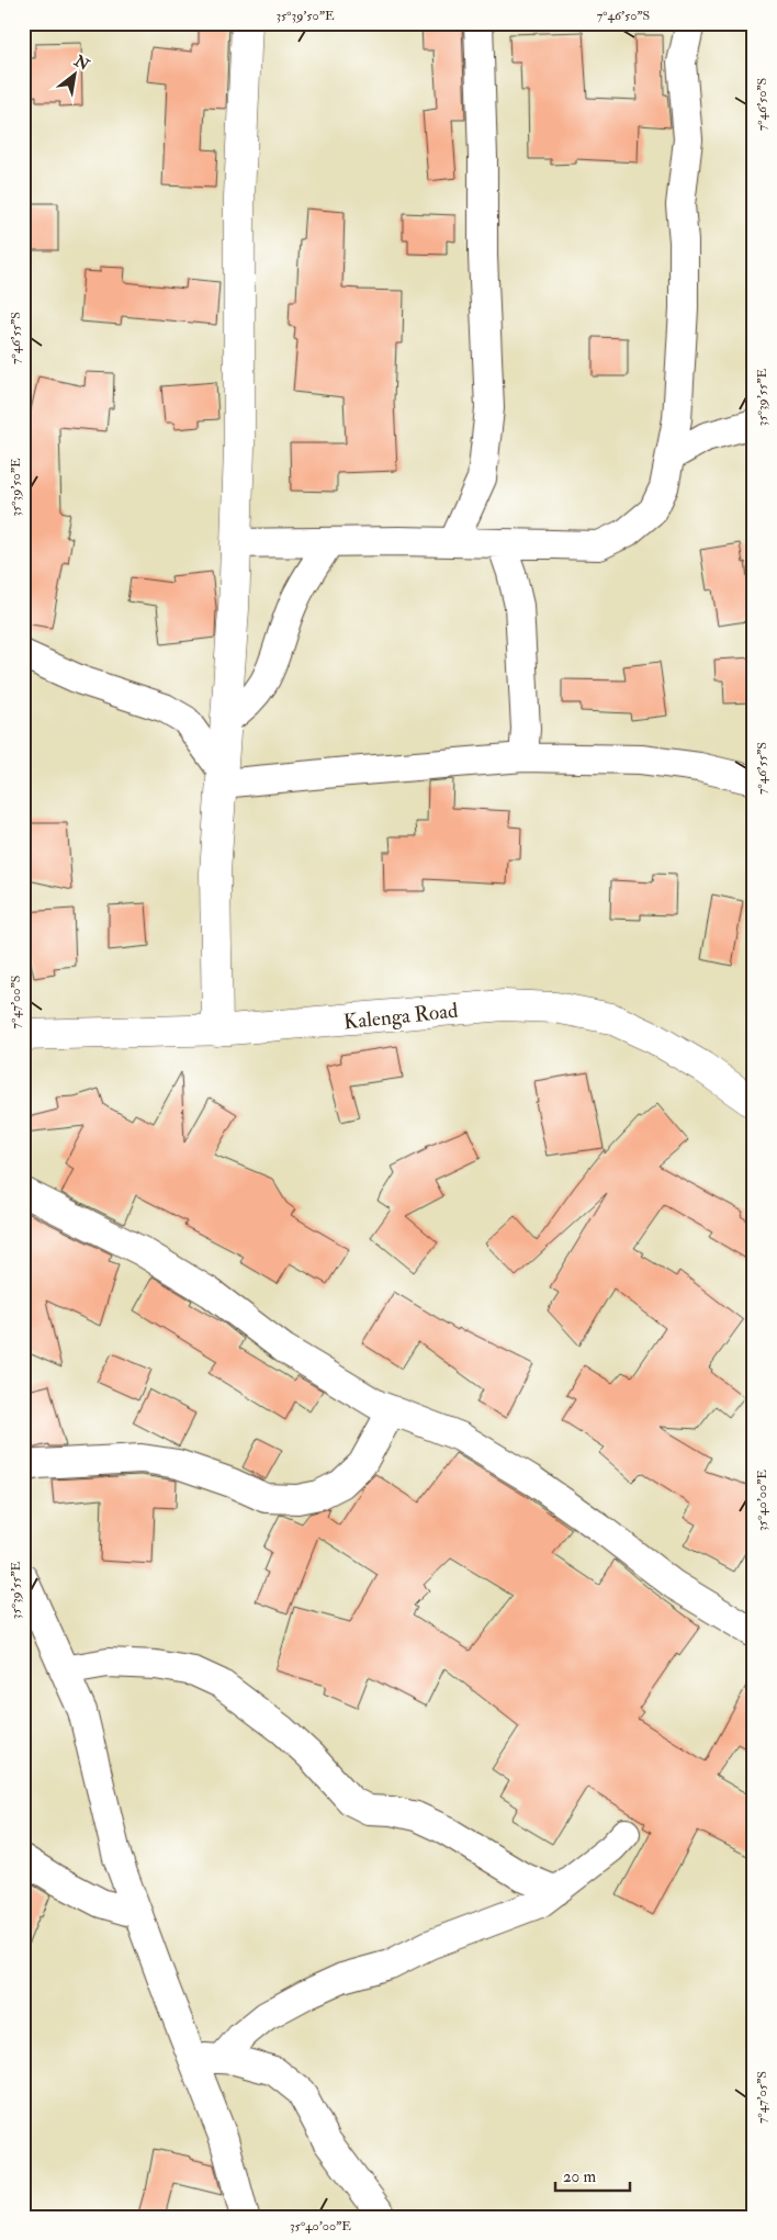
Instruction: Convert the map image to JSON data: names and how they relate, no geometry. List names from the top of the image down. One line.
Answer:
{"streets":{"street":["Kalenga Road"]},"scale_bar":"20 m","north":"top right","coordinates":["35°39'50\"E","7°46'50\"S","7°46'55\"S","35°39'55\"E","7°47'00\"S","35°40'00\"E","7°47'05\"S"]}
